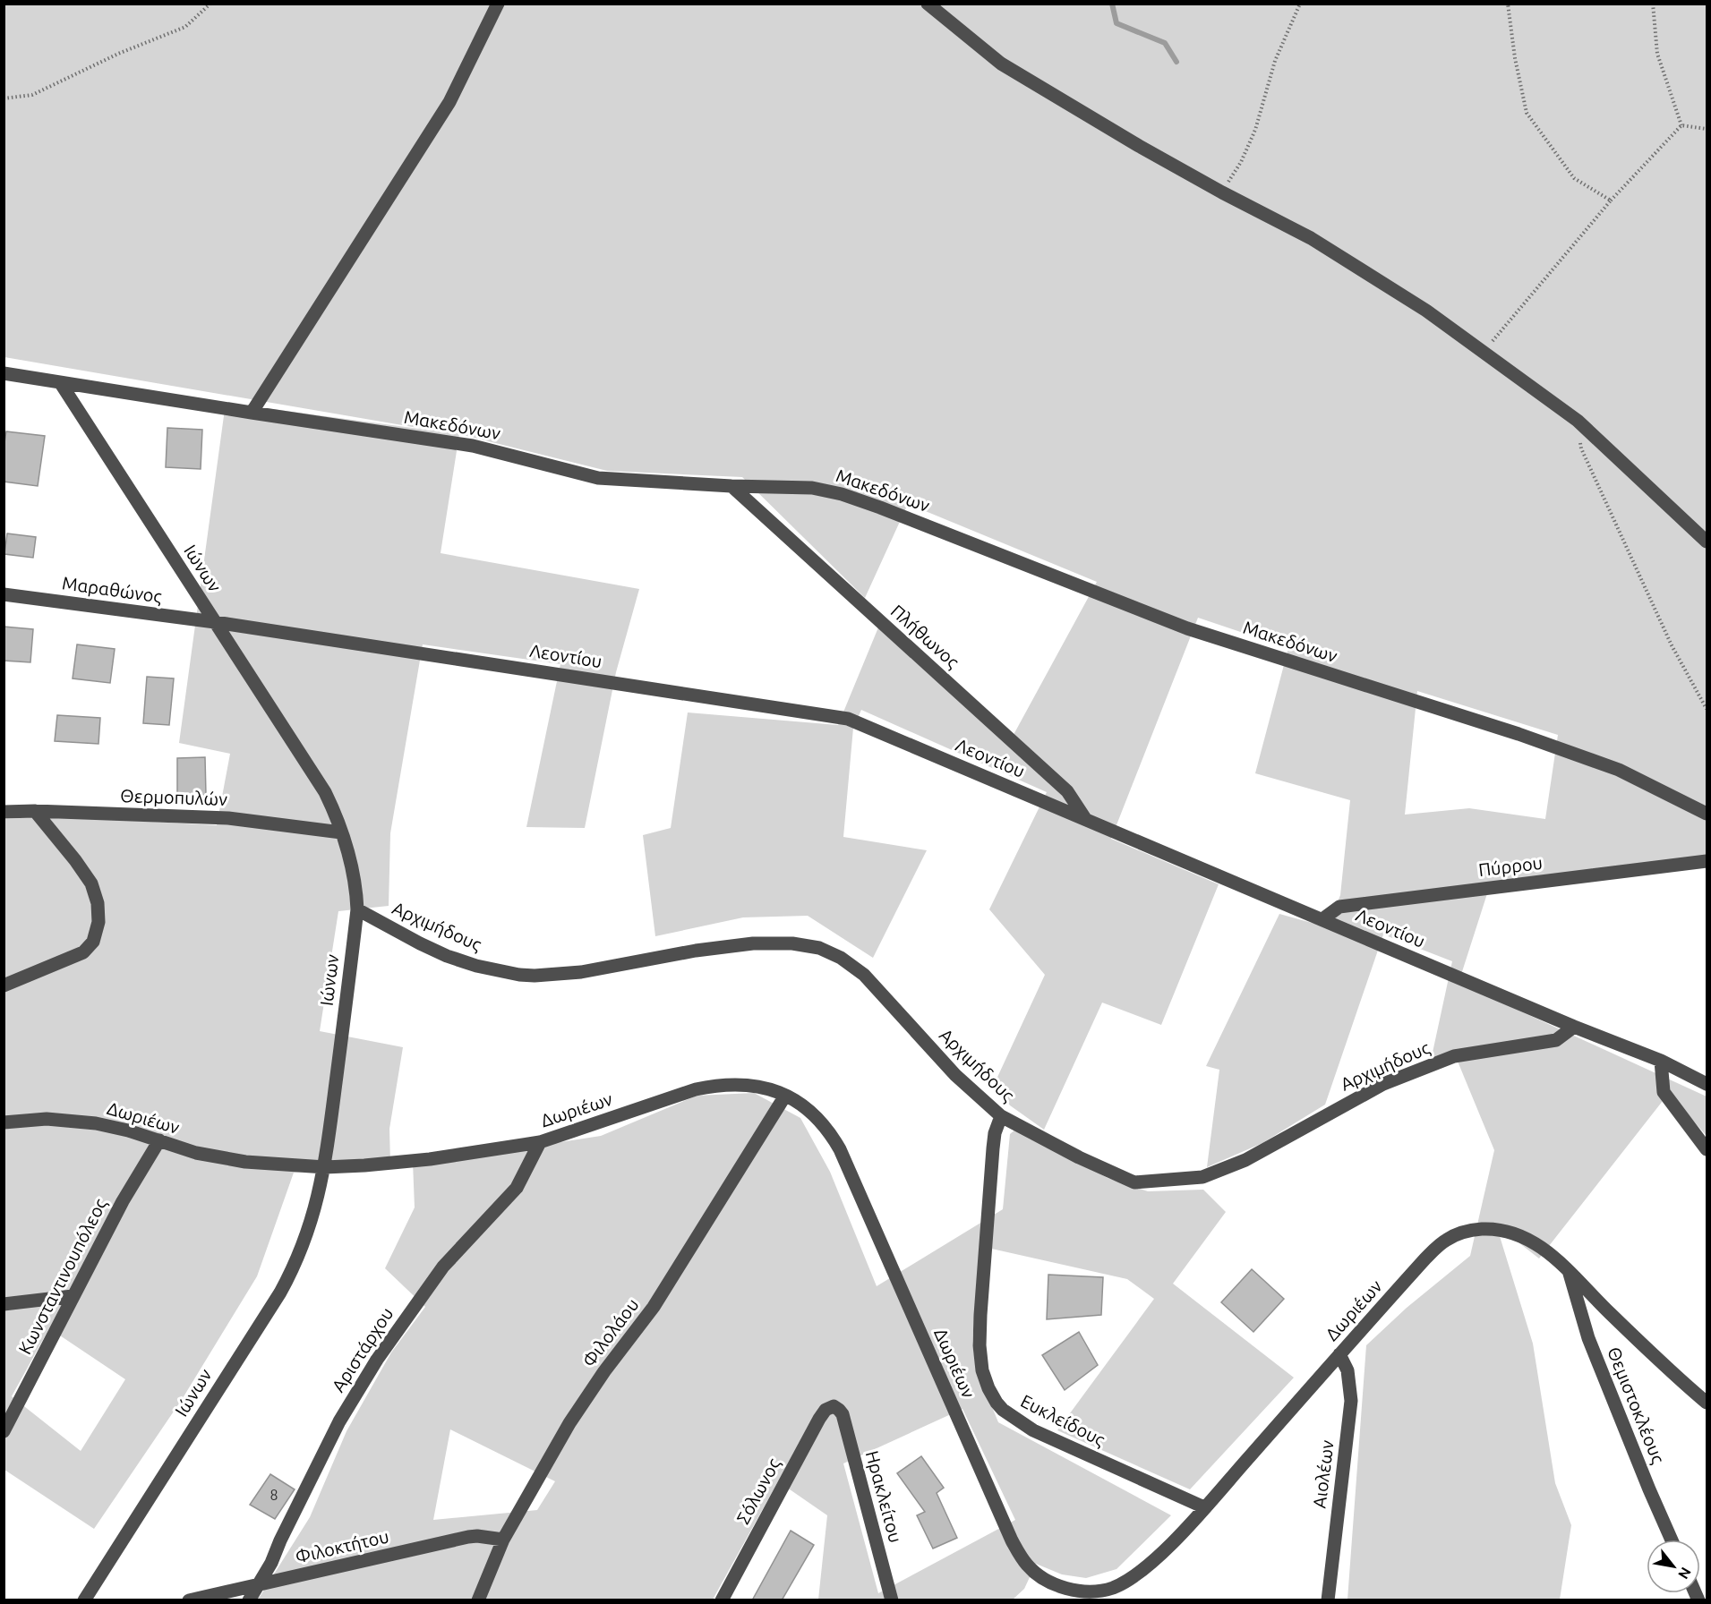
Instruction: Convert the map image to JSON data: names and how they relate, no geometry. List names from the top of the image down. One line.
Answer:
{"streets":{"street":["Μακεδόνων","Ιώνων","Μαραθώνος","Πλήθωνος","Λεοντίου","Θερμοπυλών","Πύρρου","Αρχιμήδους","Δωριέων","Κωνσταντινουπόλεος","Φιλολάου","Αριστάρχου","Θεμιστοκλέους","Ευκλείδους","Αιολέων","Σόλωνος","Ηρακλείτου","Φιλοκτήτου"]},"crossings":[["Μακεδόνων","Ιώνων"],["Μακεδόνων","Πλήθωνος"],["Ιώνων","Μαραθώνος"],["Ιώνων","Λεοντίου"],["Ιώνων","Θερμοπυλών"],["Ιώνων","Αρχιμήδους"],["Ιώνων","Δωριέων"],["Μαραθώνος","Λεοντίου"],["Πλήθωνος","Λεοντίου"],["Λεοντίου","Πύρρου"],["Λεοντίου","Αρχιμήδους"],["Αρχιμήδους","Ευκλείδους"],["Δωριέων","Κωνσταντινουπόλεος"],["Δωριέων","Φιλολάου"],["Δωριέων","Αριστάρχου"],["Δωριέων","Θεμιστοκλέους"],["Δωριέων","Ευκλείδους"],["Δωριέων","Αιολέων"],["Φιλολάου","Φιλοκτήτου"],["Αριστάρχου","Φιλοκτήτου"],["Σόλωνος","Ηρακλείτου"]],"house_numbers":["8"],"north":"bottom right"}
